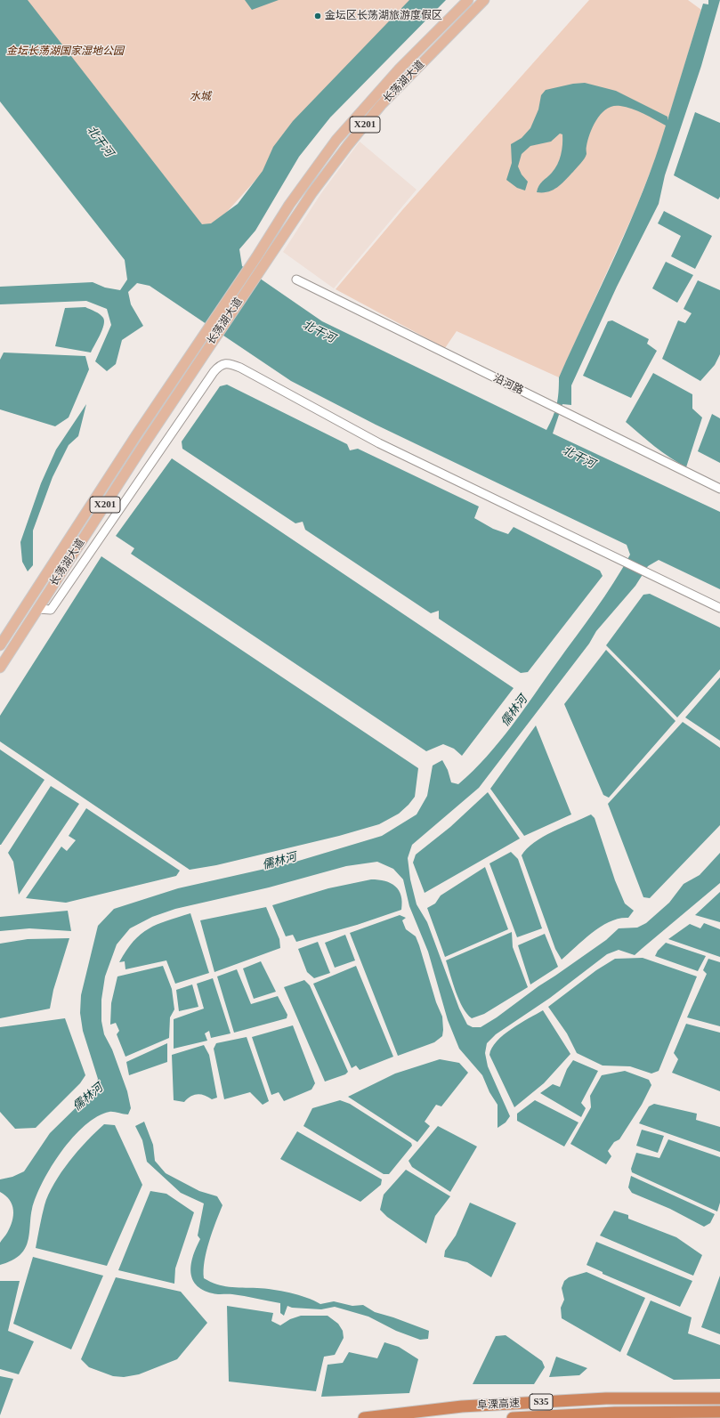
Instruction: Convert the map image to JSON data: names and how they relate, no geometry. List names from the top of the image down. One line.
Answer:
{"streets":{"highway":["S35","阜溧高速"],"main road":["长荡湖大道","X201"],"street":["沿河路"]},"water":["北干河","儒林河"],"parks":["金坛长荡湖国家湿地公园","水城"],"places":["金坛区长荡湖旅游度假区"]}
